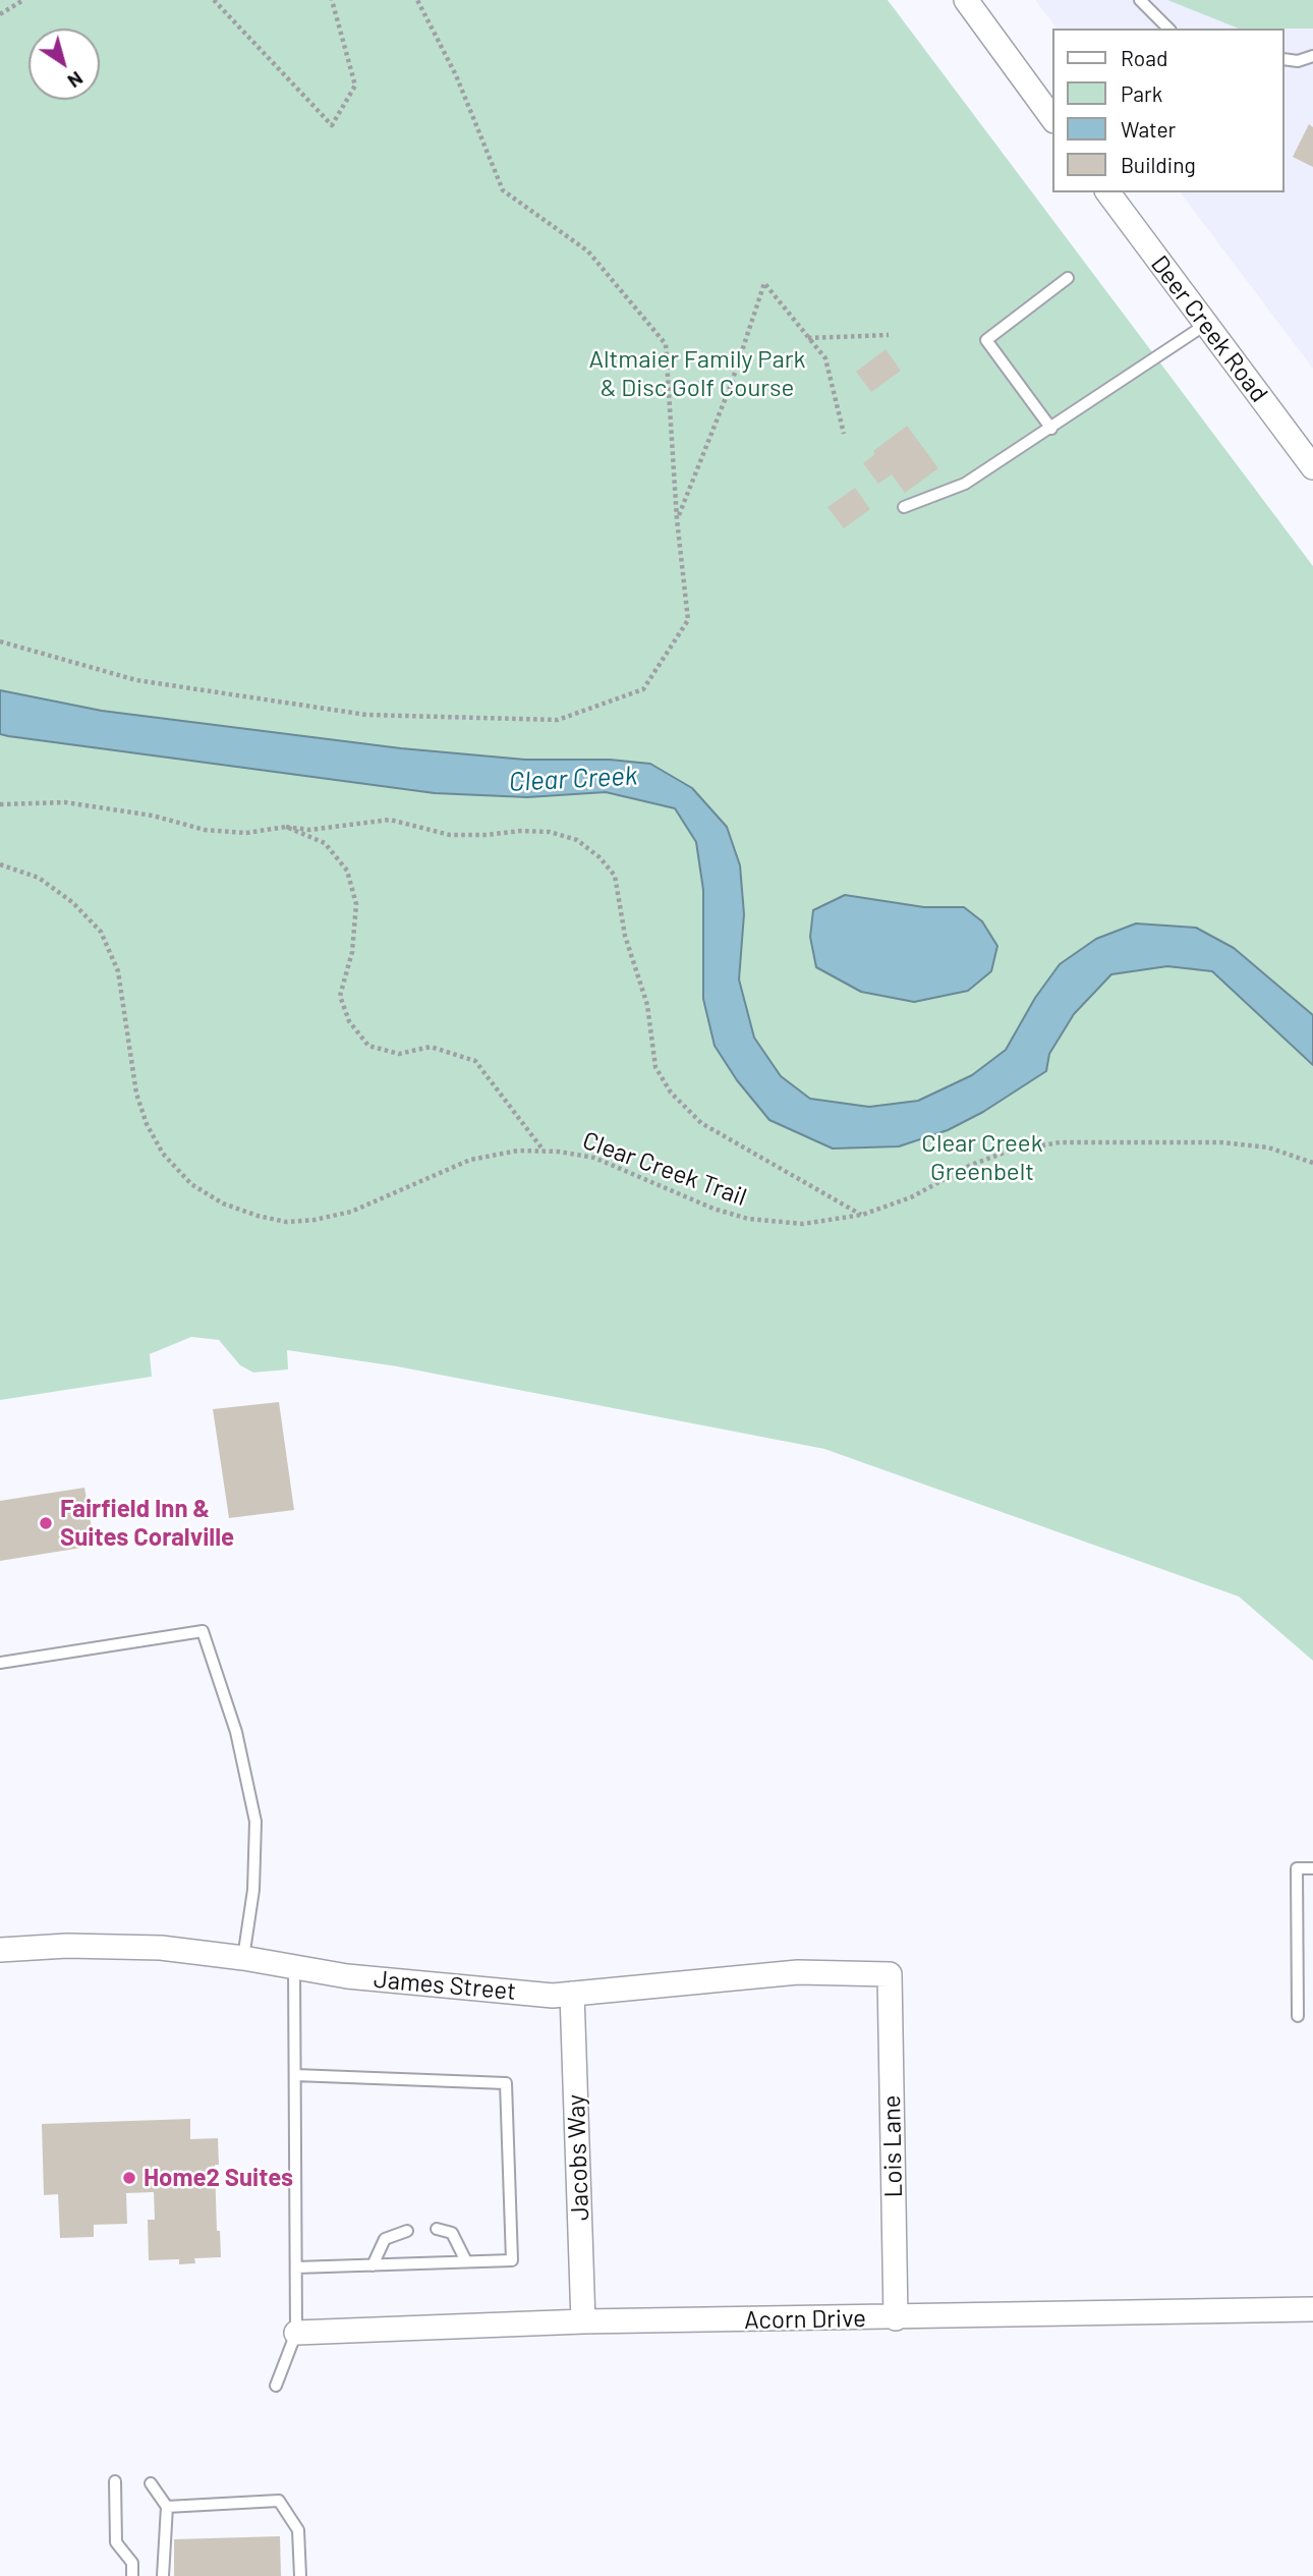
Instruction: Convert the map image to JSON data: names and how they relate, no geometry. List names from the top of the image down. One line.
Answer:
{"streets":{"street":["Deer Creek Road","James Street","Lois Lane","Jacobs Way","Acorn Drive"],"path":["Clear Creek Trail"]},"crossings":[["James Street","Lois Lane"],["James Street","Jacobs Way"],["Lois Lane","Acorn Drive"],["Jacobs Way","Acorn Drive"]],"water":["Clear Creek"],"parks":["Altmaier Family Park & Disc Golf Course","Clear Creek Greenbelt"],"places":["Fairfield Inn & Suites Coralville","Home2 Suites"],"legend":["Road","Park","Water","Building"],"north":"bottom right"}
